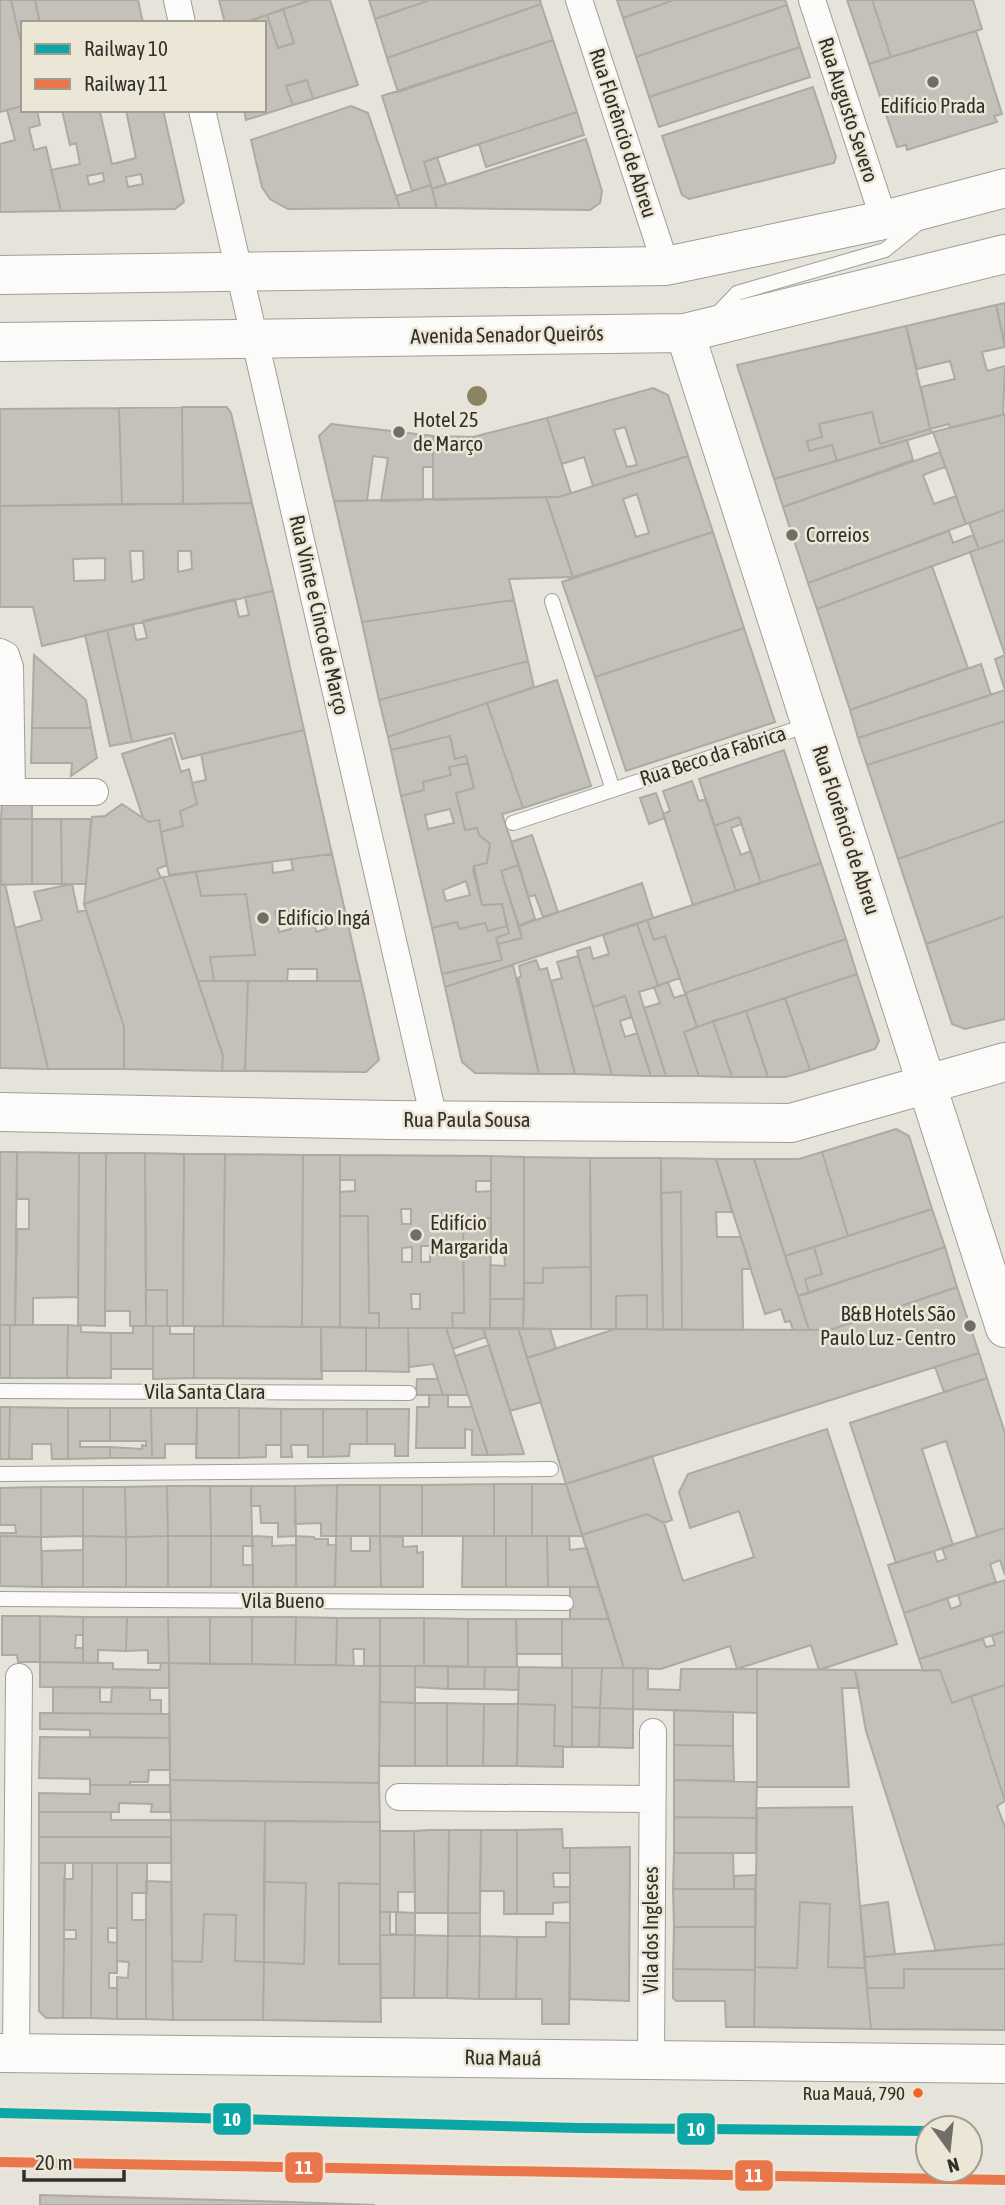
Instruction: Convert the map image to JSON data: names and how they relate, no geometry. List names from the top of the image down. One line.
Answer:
{"streets":{"street":["Rua Augusto Severo","Rua Florêncio de Abreu","Avenida Senador Queirós","Rua Vinte e Cinco de Março","Rua Paula Sousa","Vila dos Ingleses","Rua Mauá"],"lane":["Rua Beco da Fabrica","Vila Santa Clara","Vila Bueno"]},"crossings":[["Rua Florêncio de Abreu","Avenida Senador Queirós"],["Rua Florêncio de Abreu","Rua Beco da Fabrica"],["Rua Florêncio de Abreu","Rua Paula Sousa"],["Avenida Senador Queirós","Rua Vinte e Cinco de Março"],["Rua Vinte e Cinco de Março","Rua Paula Sousa"],["Vila dos Ingleses","Rua Mauá"]],"places":["Edifício Prada","Hotel 25 de Março","Correios","Edifício Ingá","Edifício Margarida","B&B Hotels São Paulo Luz - Centro","Rua Mauá, 790"],"lines":["rail line 10","rail line 11"],"legend":["Railway 10","Railway 11"],"scale_bar":"20 m","north":"bottom"}
